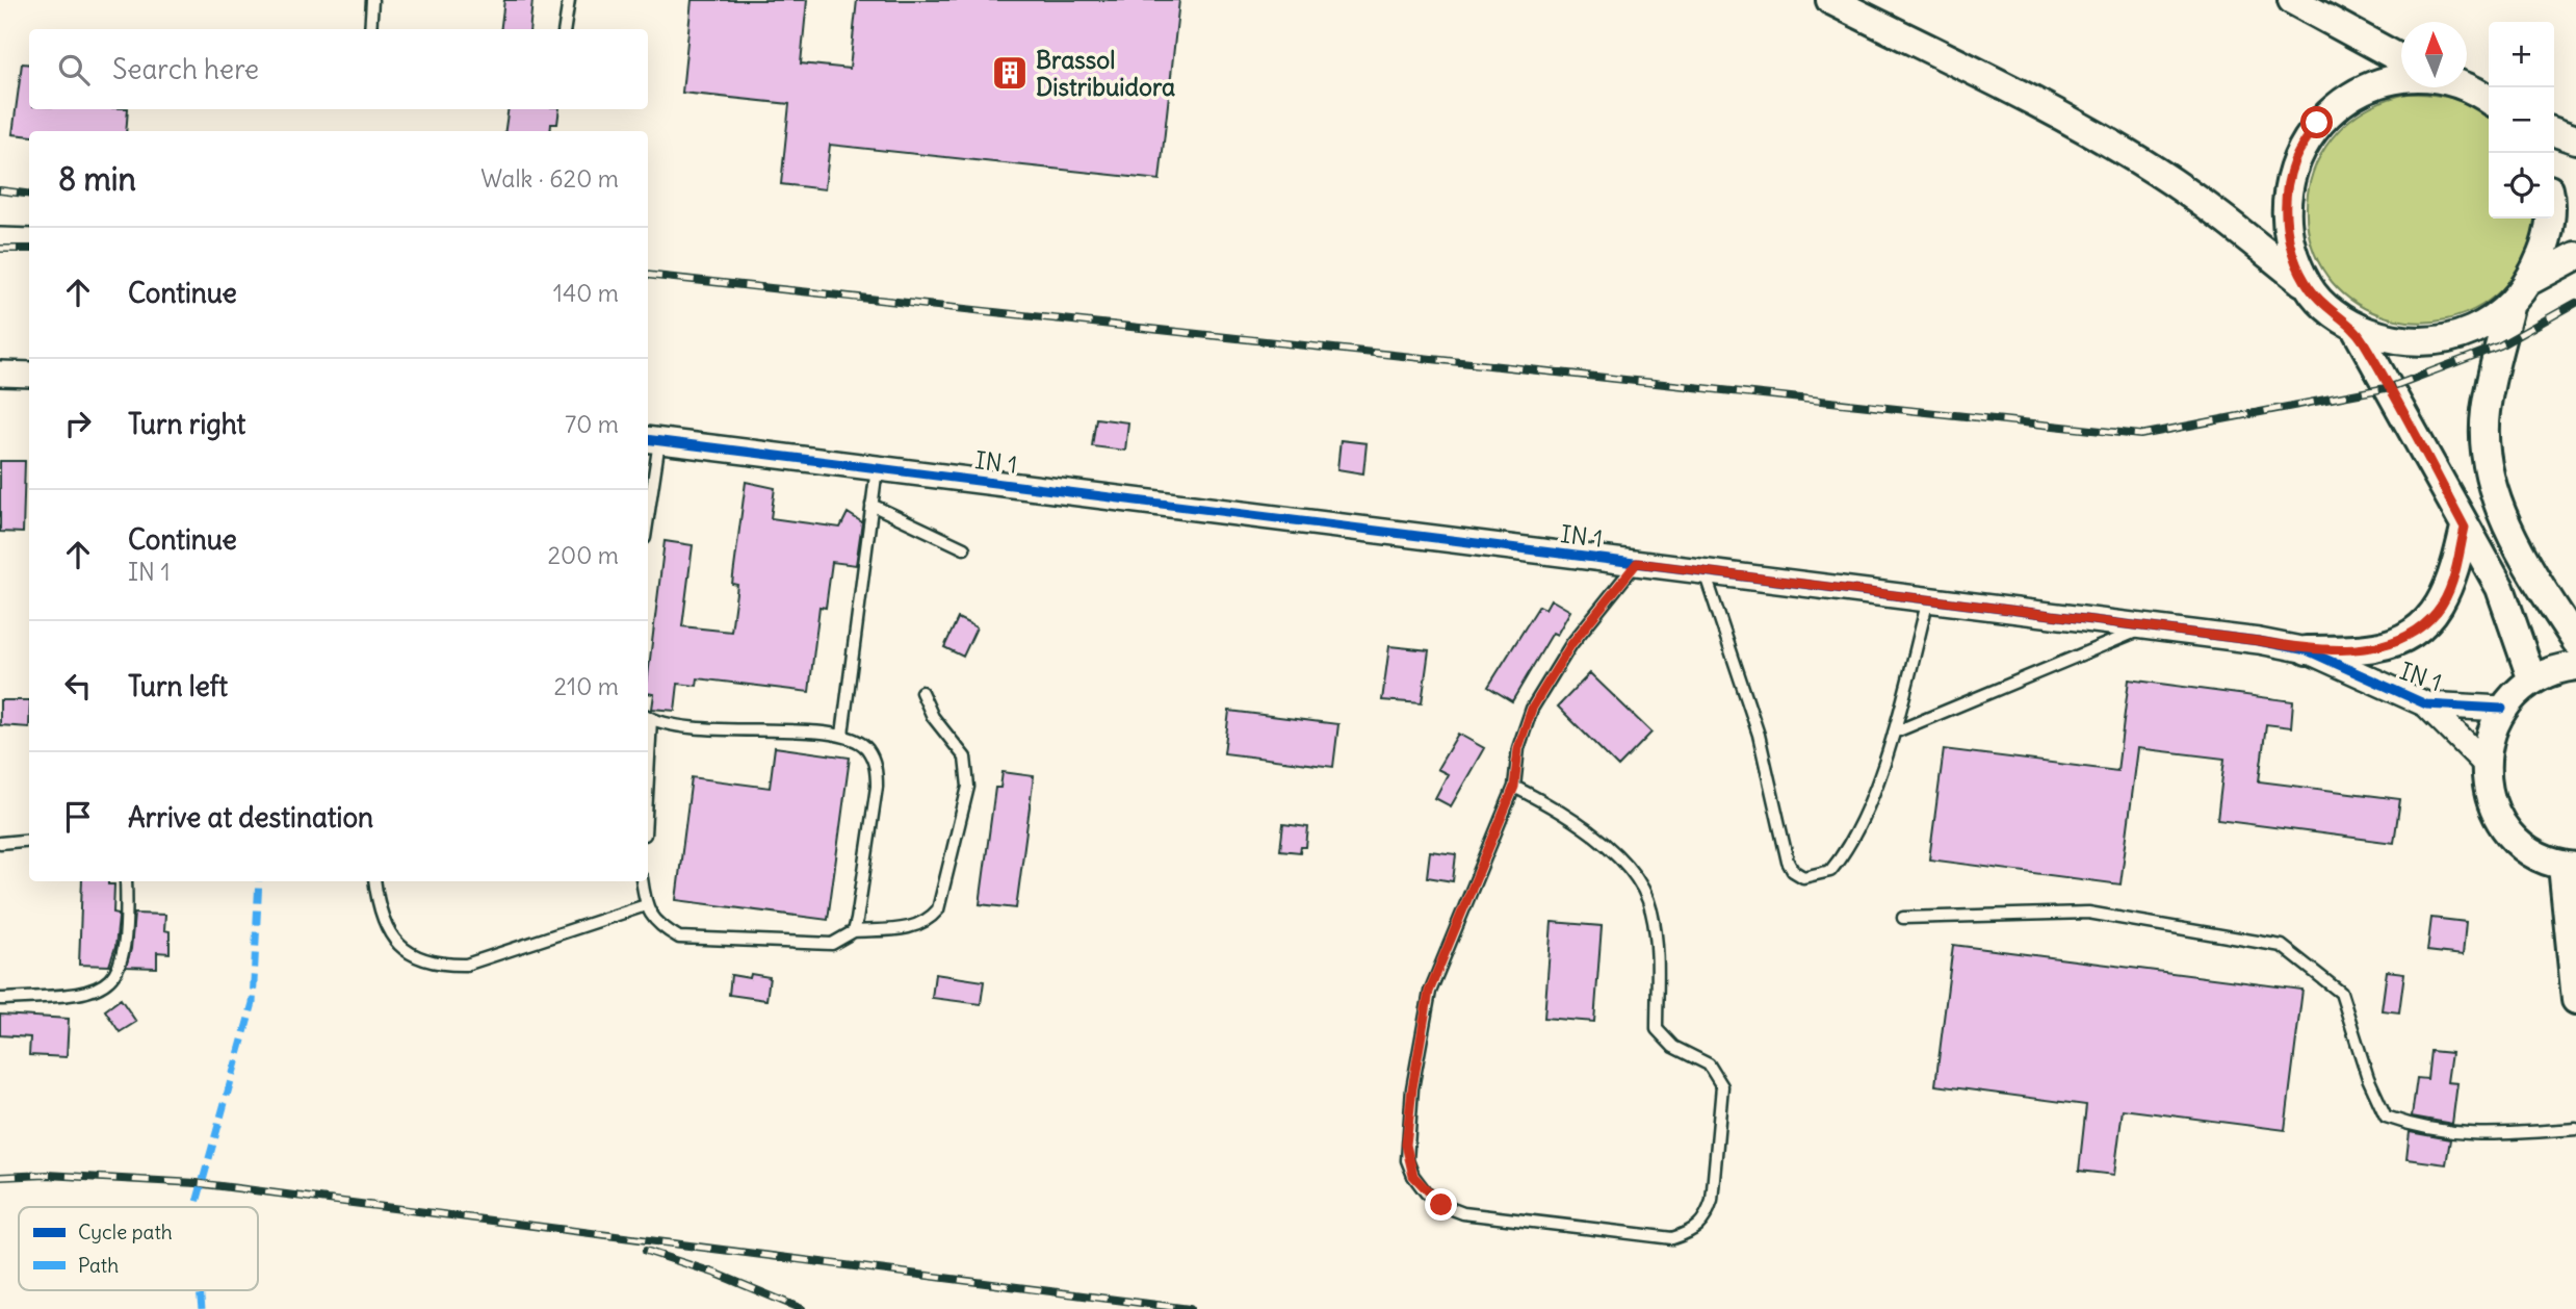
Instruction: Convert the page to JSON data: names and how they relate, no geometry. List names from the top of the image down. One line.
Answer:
{"streets":{"street":["IN 1"]},"places":{"building":["Brassol Distribuidora"]},"legend":["Cycle path","Path"],"north":"top","page":{"map_buttons":["+","−"],"search":"Search here","heading":["8 min","Walk · 620 m"],"list":[["Continue","140 m"],["Turn right","70 m"],["Continue","IN 1","200 m"],["Turn left","210 m"],"Arrive at destination"]}}
